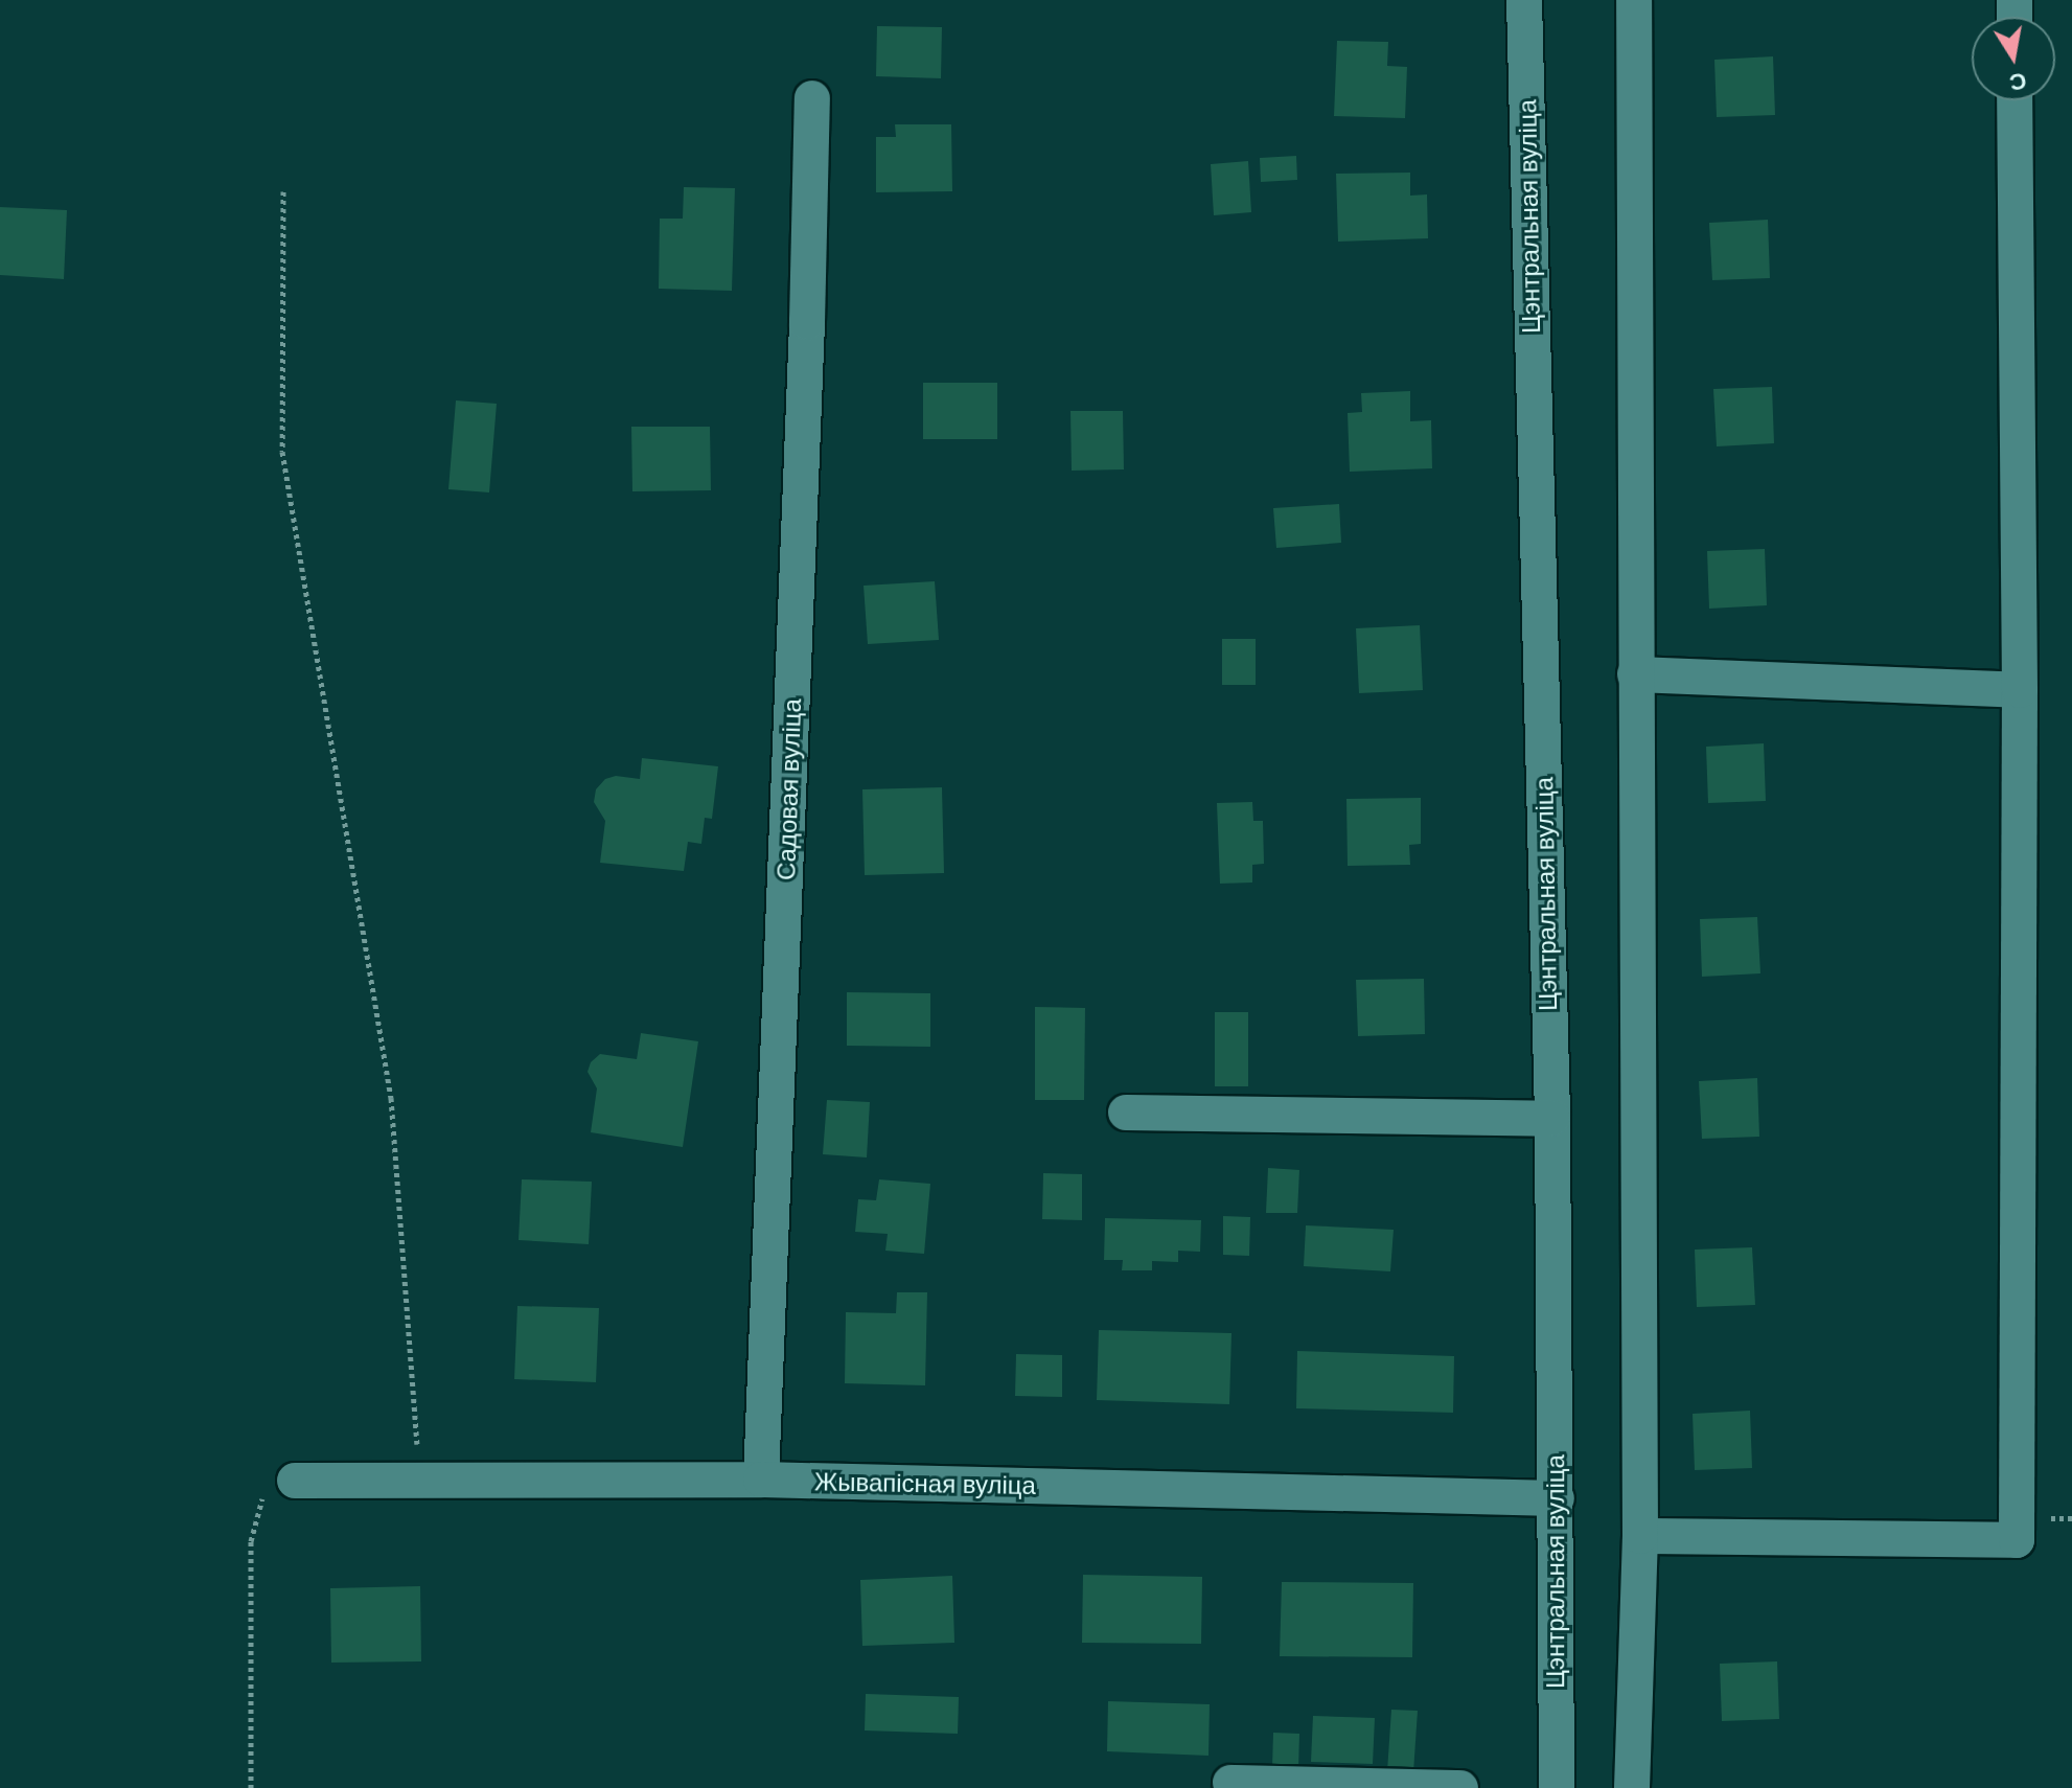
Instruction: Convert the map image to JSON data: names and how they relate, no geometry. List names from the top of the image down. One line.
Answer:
{"streets":{"street":["Цэнтральная вуліца","Садовая вуліца","Жывапісная вуліца"]},"crossings":[["Цэнтральная вуліца","Жывапісная вуліца"],["Садовая вуліца","Жывапісная вуліца"]],"north":"bottom"}
